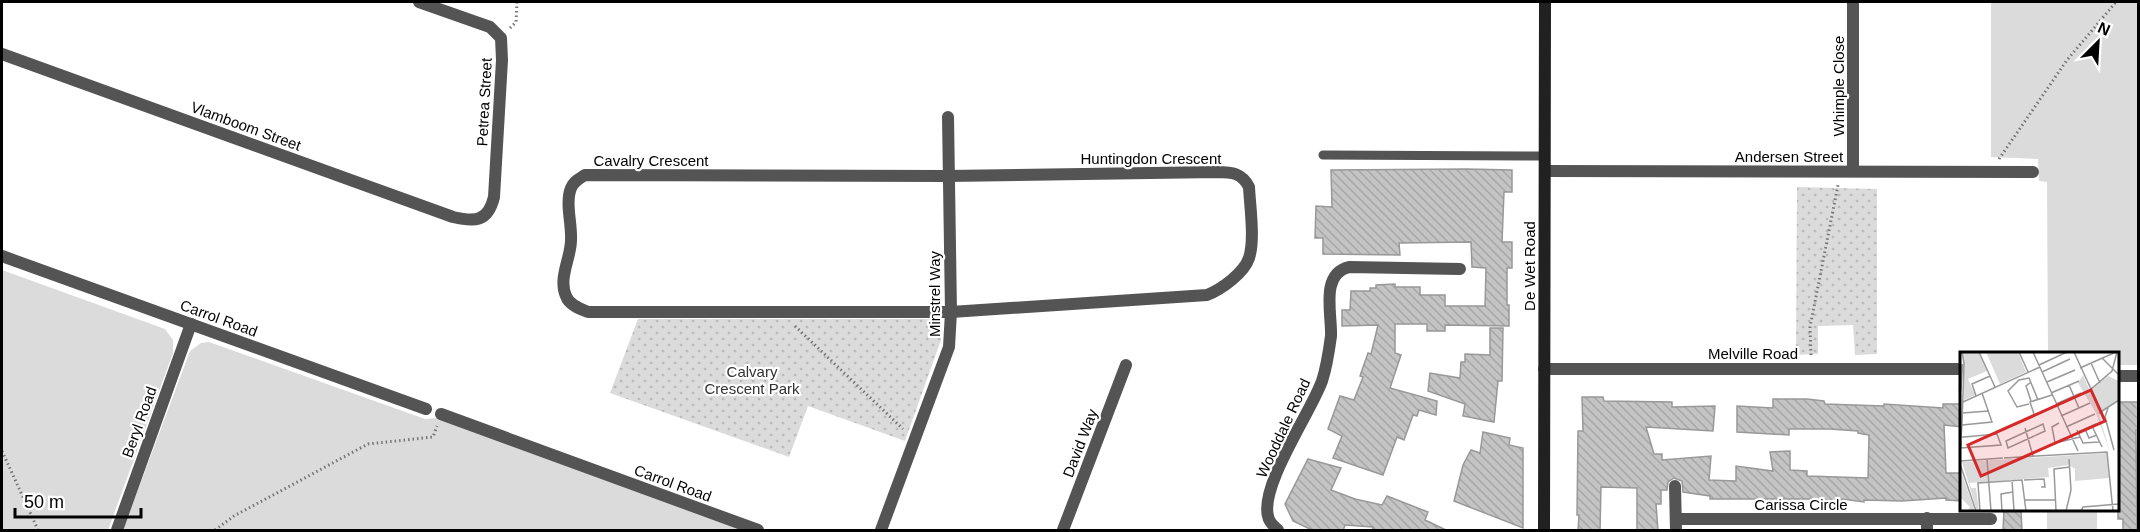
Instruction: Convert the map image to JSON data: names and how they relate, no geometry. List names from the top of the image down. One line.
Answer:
{"streets":{"street":["Whimple Close","Petrea Street","Vlamboom Street","Andersen Street","Huntingdon Crescent","Cavalry Crescent","De Wet Road","Minstrel Way","Carrol Road","Melville Road","Beryl Road","Wooddale Road","David Way","Carissa Circle"]},"crossings":[["Whimple Close","Andersen Street"],["Petrea Street","Vlamboom Street"],["Andersen Street","De Wet Road"],["Huntingdon Crescent","Cavalry Crescent"],["Huntingdon Crescent","Minstrel Way"],["Cavalry Crescent","Minstrel Way"],["De Wet Road","Melville Road"],["Carrol Road","Beryl Road"]],"parks":["Calvary Crescent Park"],"scale_bar":"50 m","north":"top right"}
